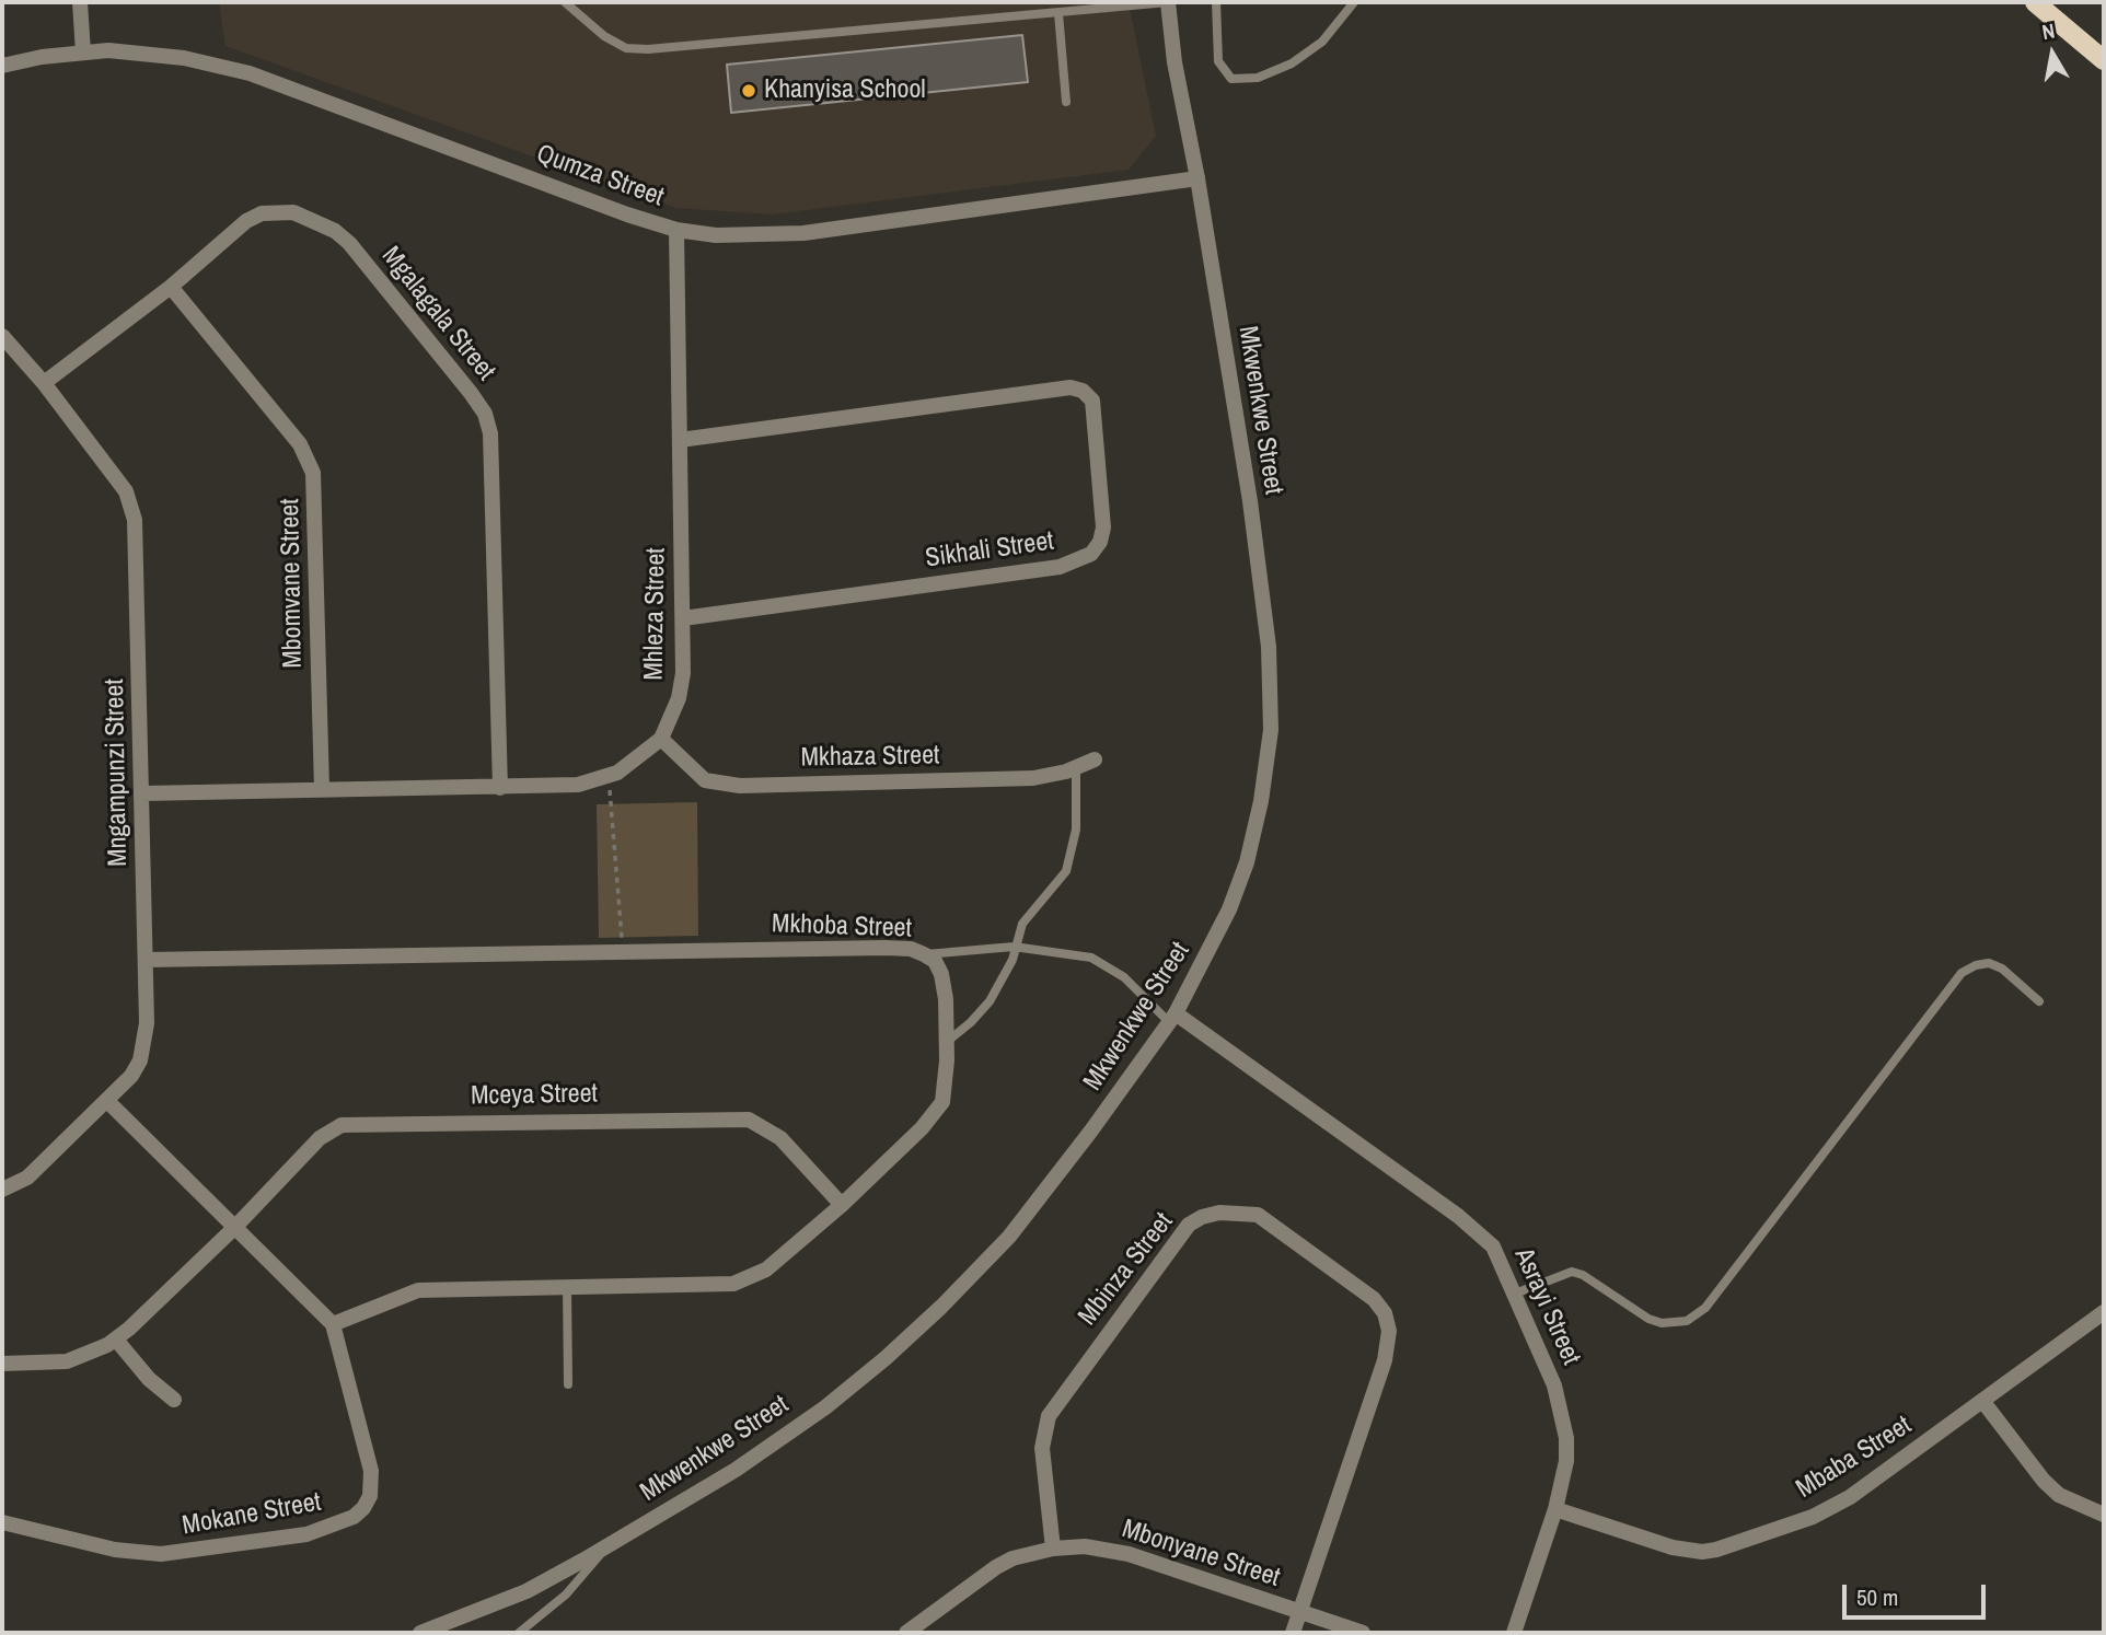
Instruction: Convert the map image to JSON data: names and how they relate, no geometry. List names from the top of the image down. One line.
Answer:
{"streets":{"street":["Qumza Street","Mgalagala Street","Mkwenkwe Street","Sikhali Street","Mbomvane Street","Mhleza Street","Mkhaza Street","Mngampunzi Street","Mkhoba Street","Mceya Street","Mbinza Street","Asrayi Street","Mbaba Street","Mokane Street","Mbonyane Street"]},"crossings":[["Qumza Street","Mkwenkwe Street"],["Qumza Street","Mhleza Street"],["Mgalagala Street","Mbomvane Street"],["Mgalagala Street","Mngampunzi Street"],["Mkwenkwe Street","Asrayi Street"],["Sikhali Street","Mhleza Street"],["Mhleza Street","Mkhaza Street"],["Mngampunzi Street","Mkhoba Street"],["Mkhoba Street","Mceya Street"],["Mkhoba Street","Mokane Street"],["Mbinza Street","Mbonyane Street"],["Asrayi Street","Mbaba Street"]],"places":["Khanyisa School"],"scale_bar":"50 m","north":"top"}
